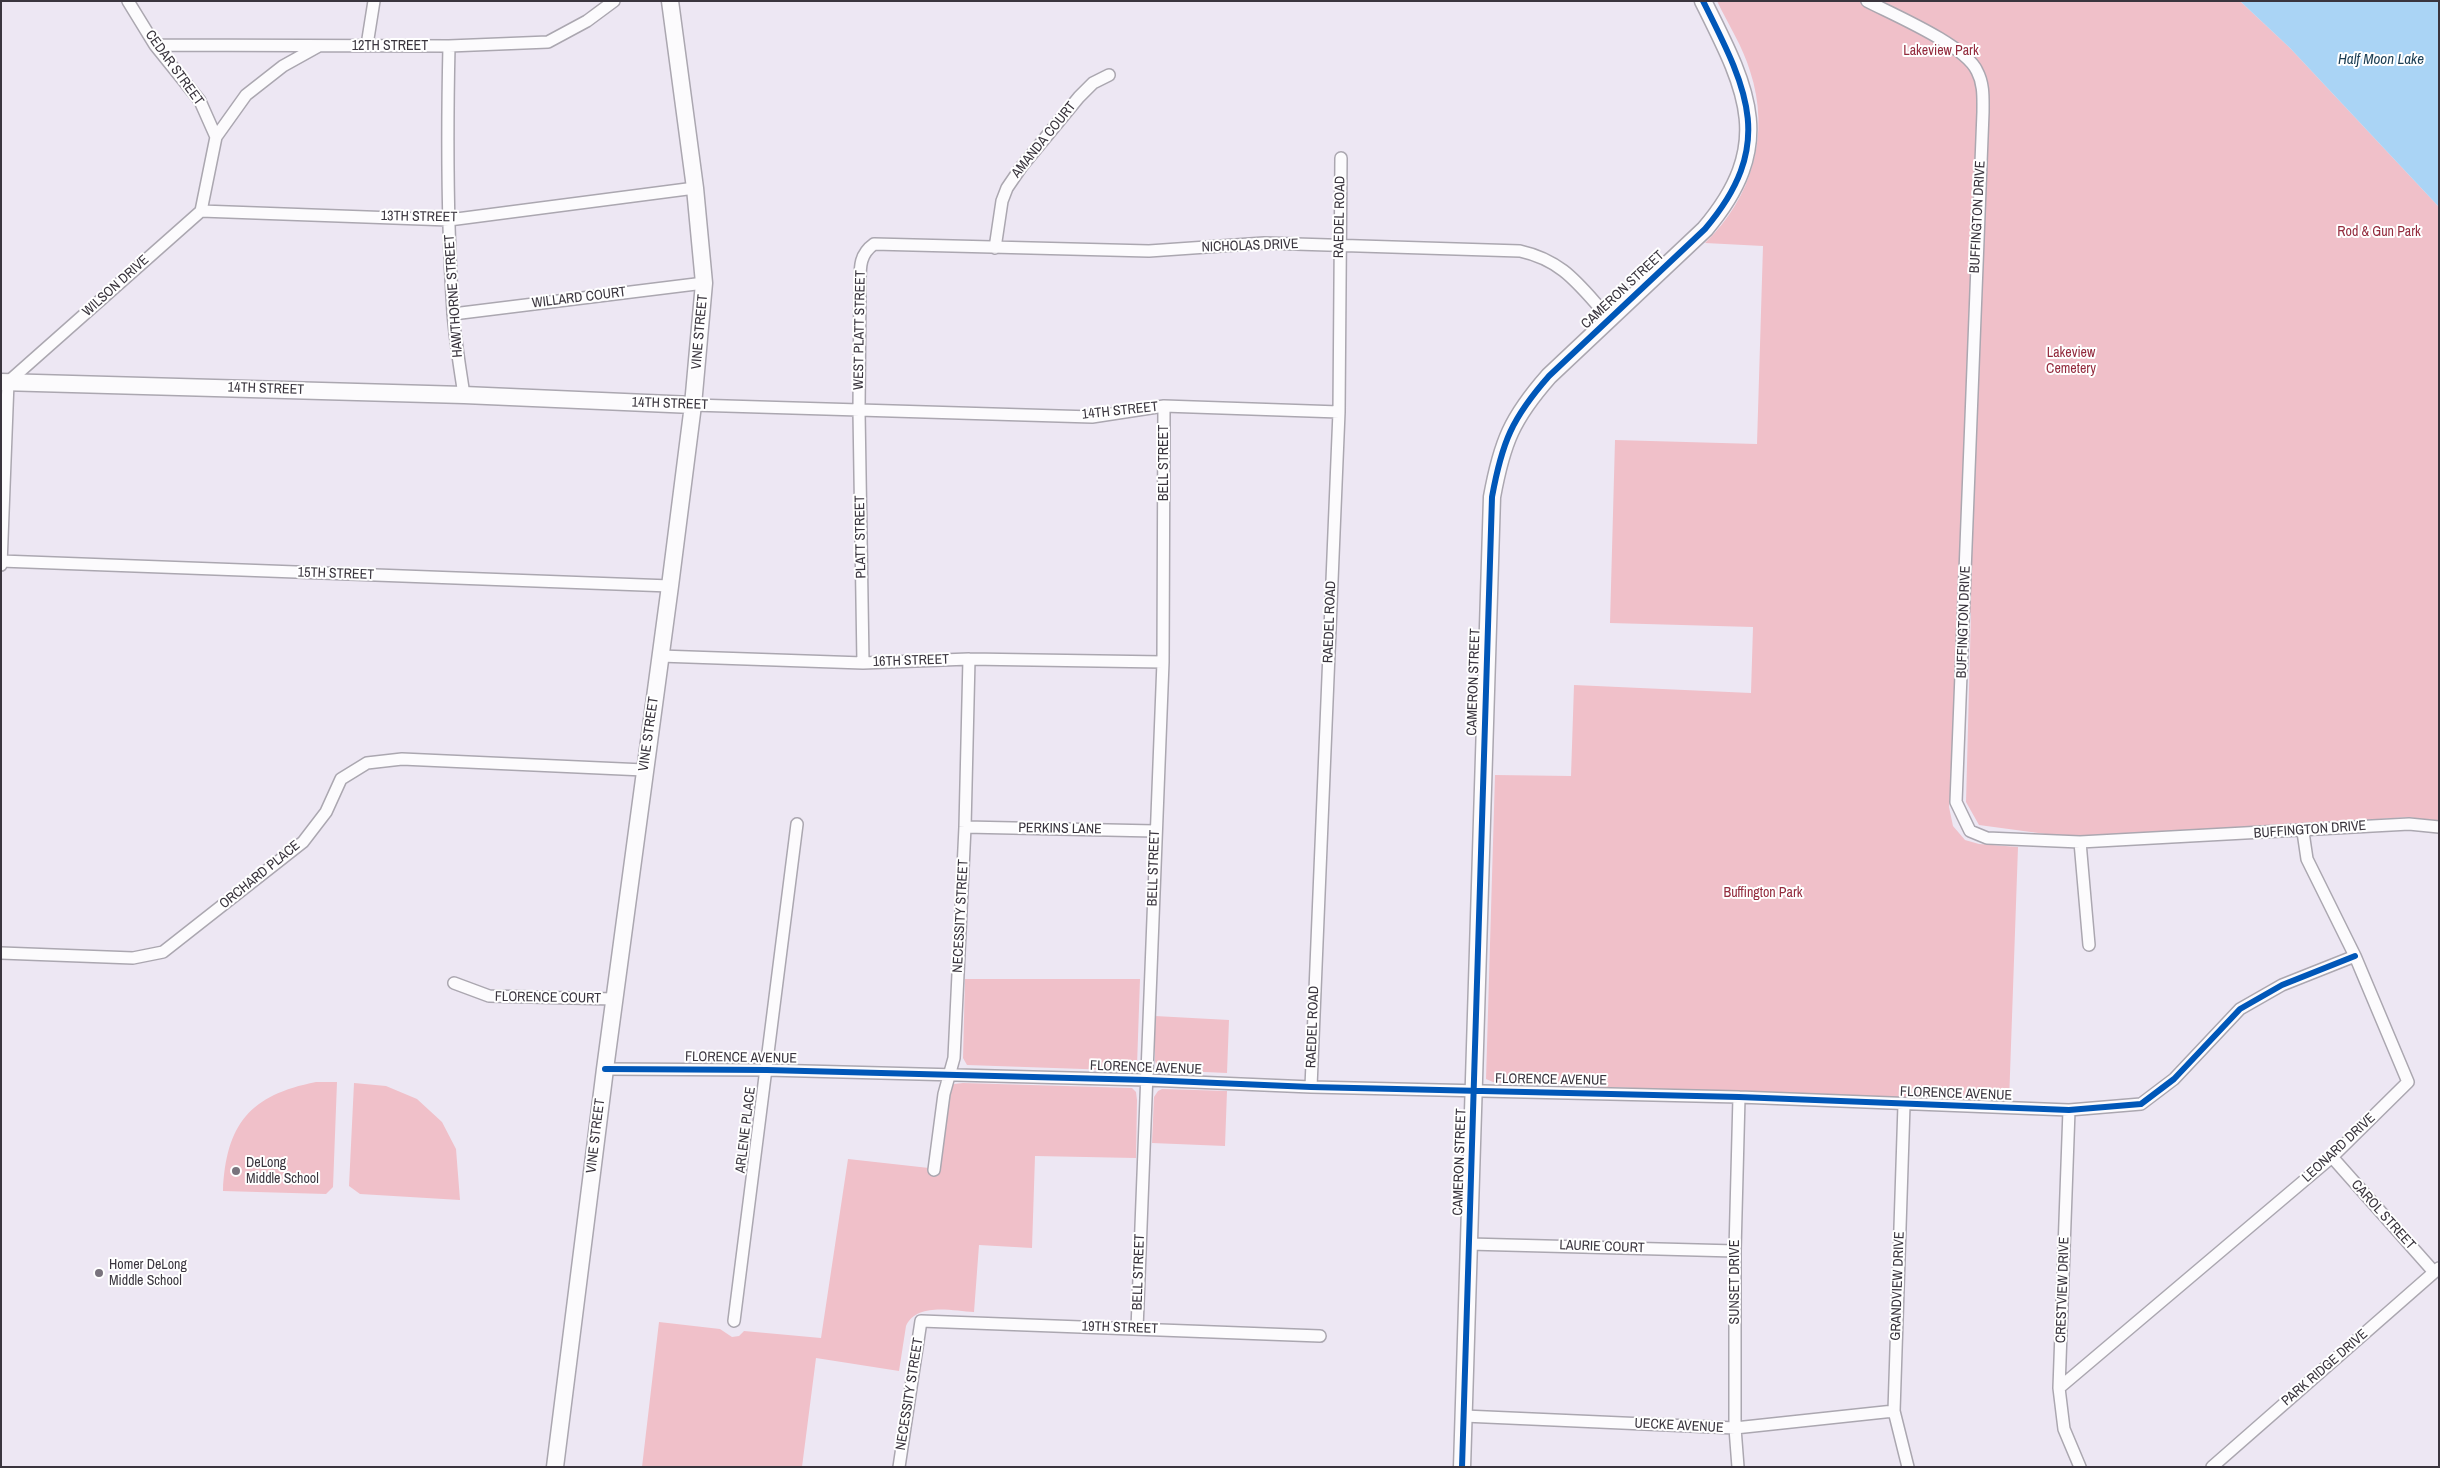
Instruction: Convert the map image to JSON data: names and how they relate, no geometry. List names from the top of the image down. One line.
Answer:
{"streets":{"street":["12TH STREET","CEDAR STREET","AMANDA COURT","13TH STREET","RAEDEL ROAD","BUFFINGTON DRIVE","NICHOLAS DRIVE","WILSON DRIVE","CAMERON STREET","HAWTHORNE STREET","WILLARD COURT","WEST PLATT STREET","VINE STREET","14TH STREET","BELL STREET","PLATT STREET","15TH STREET","16TH STREET","PERKINS LANE","ORCHARD PLACE","NECESSITY STREET","FLORENCE COURT","FLORENCE AVENUE","ARLENE PLACE","LEONARD DRIVE","CAROL STREET","LAURIE COURT","SUNSET DRIVE","GRANDVIEW DRIVE","CRESTVIEW DRIVE","19TH STREET","PARK RIDGE DRIVE","UECKE AVENUE"]},"crossings":[["12TH STREET","CEDAR STREET"],["12TH STREET","HAWTHORNE STREET"],["AMANDA COURT","NICHOLAS DRIVE"],["13TH STREET","WILSON DRIVE"],["13TH STREET","HAWTHORNE STREET"],["13TH STREET","VINE STREET"],["RAEDEL ROAD","NICHOLAS DRIVE"],["RAEDEL ROAD","14TH STREET"],["RAEDEL ROAD","FLORENCE AVENUE"],["BUFFINGTON DRIVE","LEONARD DRIVE"],["NICHOLAS DRIVE","CAMERON STREET"],["NICHOLAS DRIVE","WEST PLATT STREET"],["WILSON DRIVE","14TH STREET"],["CAMERON STREET","FLORENCE AVENUE"],["CAMERON STREET","LAURIE COURT"],["CAMERON STREET","UECKE AVENUE"],["HAWTHORNE STREET","WILLARD COURT"],["HAWTHORNE STREET","14TH STREET"],["WILLARD COURT","VINE STREET"],["WEST PLATT STREET","14TH STREET"],["WEST PLATT STREET","PLATT STREET"],["VINE STREET","14TH STREET"],["VINE STREET","15TH STREET"],["VINE STREET","16TH STREET"],["VINE STREET","ORCHARD PLACE"],["VINE STREET","FLORENCE COURT"],["VINE STREET","FLORENCE AVENUE"],["14TH STREET","BELL STREET"],["14TH STREET","PLATT STREET"],["BELL STREET","16TH STREET"],["BELL STREET","PERKINS LANE"],["BELL STREET","FLORENCE AVENUE"],["BELL STREET","19TH STREET"],["PLATT STREET","16TH STREET"],["16TH STREET","NECESSITY STREET"],["PERKINS LANE","NECESSITY STREET"],["NECESSITY STREET","FLORENCE AVENUE"],["NECESSITY STREET","19TH STREET"],["FLORENCE AVENUE","ARLENE PLACE"],["FLORENCE AVENUE","LEONARD DRIVE"],["FLORENCE AVENUE","SUNSET DRIVE"],["FLORENCE AVENUE","GRANDVIEW DRIVE"],["FLORENCE AVENUE","CRESTVIEW DRIVE"],["LEONARD DRIVE","CAROL STREET"],["LEONARD DRIVE","CRESTVIEW DRIVE"],["CAROL STREET","PARK RIDGE DRIVE"],["LAURIE COURT","SUNSET DRIVE"],["SUNSET DRIVE","UECKE AVENUE"],["GRANDVIEW DRIVE","UECKE AVENUE"]],"water":["Half Moon Lake"],"parks":["Lakeview Park","Rod & Gun Park","Lakeview Cemetery","Buffington Park"],"places":["DeLong Middle School","Homer DeLong Middle School"]}
